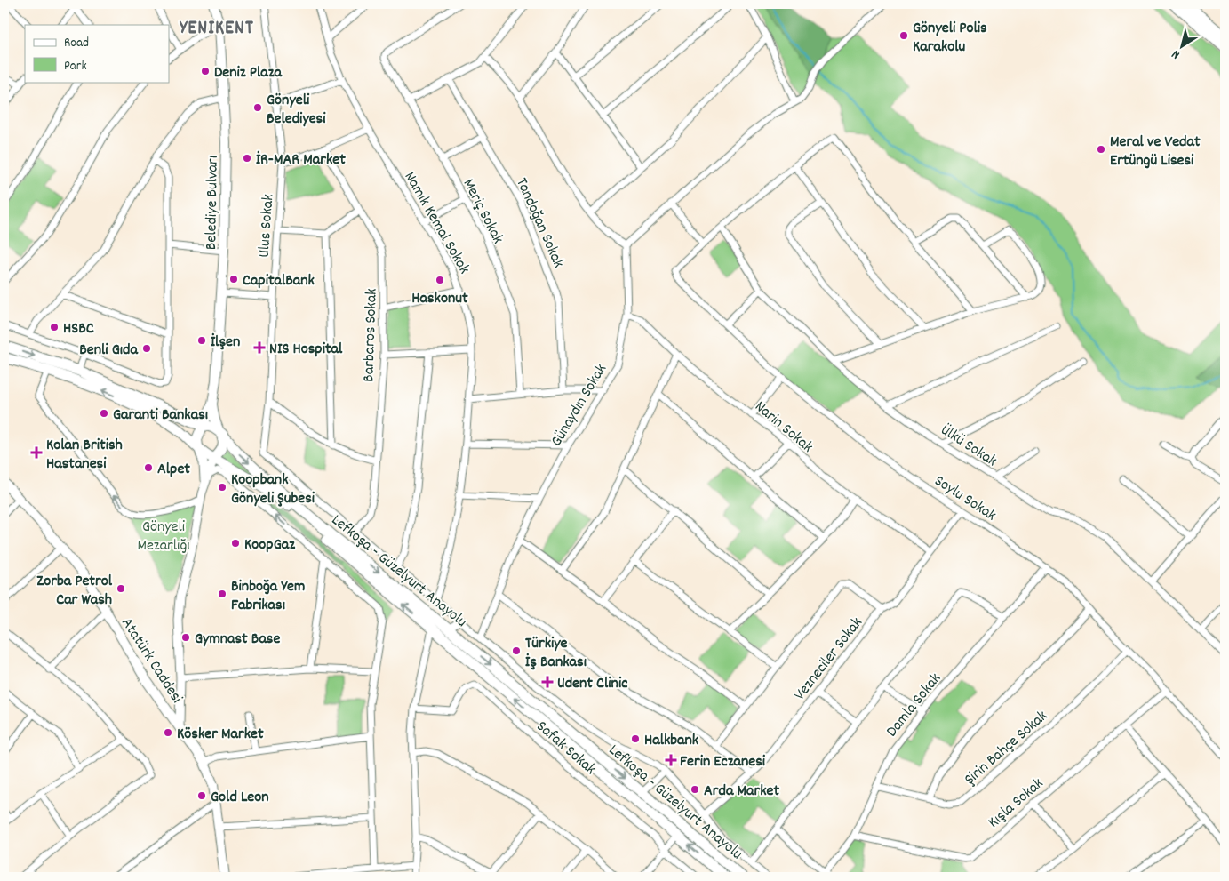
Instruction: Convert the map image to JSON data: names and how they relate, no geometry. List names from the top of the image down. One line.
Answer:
{"streets":{"highway":["Lefkoşa - Güzelyurt Anayolu"],"main road":["Belediye Bulvarı","Atatürk Caddesi"],"street":["Meriç Sokak","Namık Kemal Sokak","Tandoğan Sokak","Ulus Sokak","Barbaros Sokak","Günaydın Sokak","Narin Sokak","Ülkü Sokak","Soylu Sokak","Vezneciler Sokak","Damla Sokak","Safak Sokak","Şirin Bahçe Sokak","Kışla Sokak"]},"crossings":[["Belediye Bulvarı","Lefkoşa - Güzelyurt Anayolu"],["Ulus Sokak","Barbaros Sokak"],["Günaydın Sokak","Narin Sokak"],["Narin Sokak","Vezneciler Sokak"],["Soylu Sokak","Vezneciler Sokak"],["Soylu Sokak","Damla Sokak"],["Soylu Sokak","Şirin Bahçe Sokak"],["Soylu Sokak","Kışla Sokak"],["Damla Sokak","Şirin Bahçe Sokak"],["Damla Sokak","Kışla Sokak"]],"districts":["YENIKENT"],"parks":["Gönyeli Mezarlığı"],"places":{"other":["Gönyeli Polis Karakolu","Deniz Plaza","Gönyeli Belediyesi","Meral ve Vedat Ertüngü Lisesi","İR-MAR Market","CapitalBank","Haskonut","HSBC","İlşen","Benli Gıda","Garanti Bankası","Alpet","Koopbank Gönyeli Şubesi","KoopGaz","Zorba Petrol Car Wash","Binboğa Yem Fabrikası","Gymnast Base","Türkiye İş Bankası","Kösker Market","Halkbank","Arda Market","Gold Leon"],"health":["NIS Hospital","Kolan British Hastanesi","Udent Clinic","Ferin Eczanesi"]},"legend":["Road","Park"],"north":"bottom left"}
